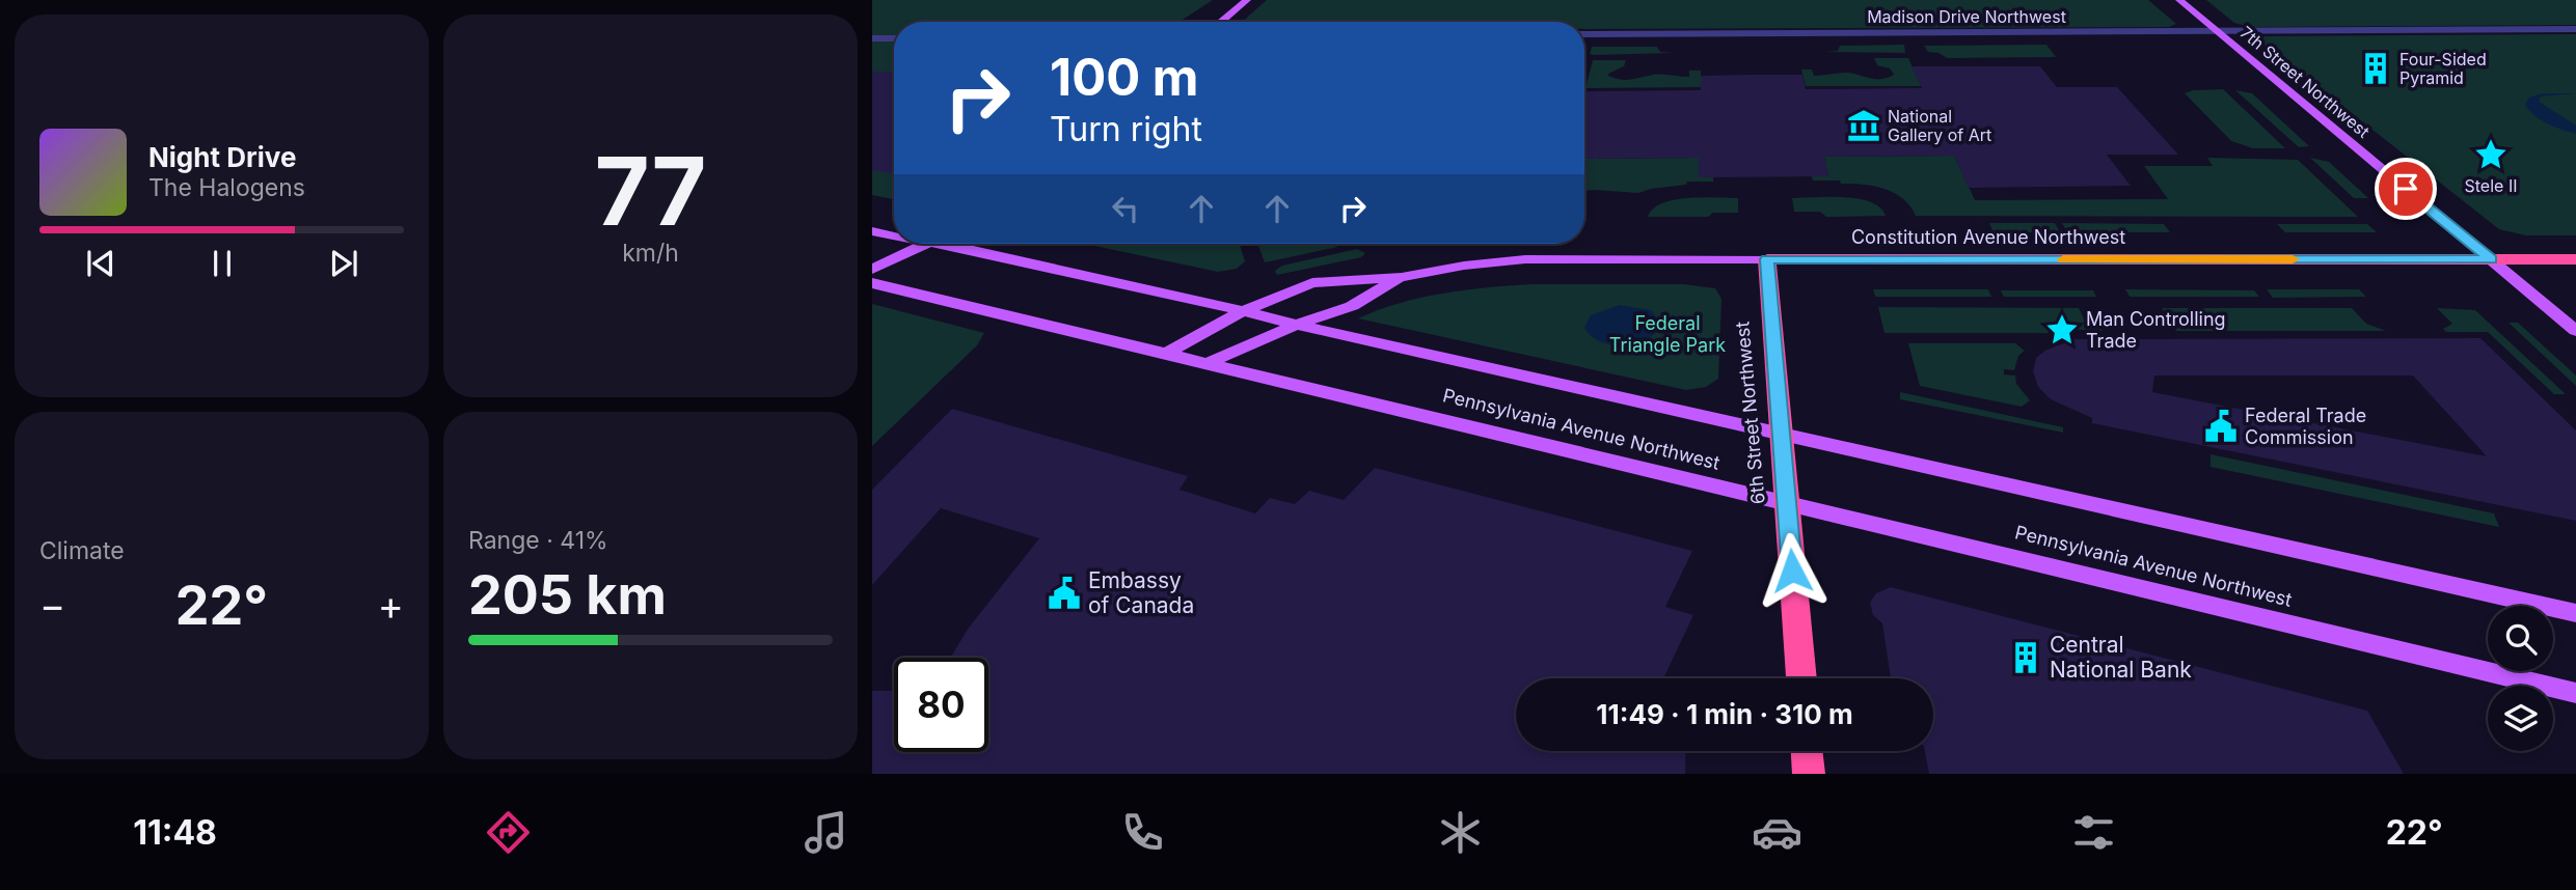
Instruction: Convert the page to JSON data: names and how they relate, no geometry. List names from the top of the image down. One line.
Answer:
{"streets":{"highway":["Constitution Avenue Northwest","6th Street Northwest"],"main road":["7th Street Northwest","Pennsylvania Avenue Northwest"],"street":["Madison Drive Northwest"]},"crossings":[["Madison Drive Northwest","7th Street Northwest"],["7th Street Northwest","Constitution Avenue Northwest"],["Constitution Avenue Northwest","6th Street Northwest"],["Constitution Avenue Northwest","Pennsylvania Avenue Northwest"],["6th Street Northwest","Pennsylvania Avenue Northwest"]],"parks":["Federal Triangle Park"],"places":{"building":["Four-Sided Pyramid","Central National Bank"],"museum":["National Gallery of Art"],"place":["Stele II","Man Controlling Trade"],"public building":["Federal Trade Commission","Embassy of Canada"]},"page":{"tile":[["77","km/h"],"Climate",["Range · 41%","205 km"]],"turn":["100 m","Turn right"],"song":["Night Drive","The Halogens"],"heat":["−","22°","+"],"limit":"80","trip":"11:49 · 1 min · 310 m","tabs":["11:48","22°"]}}
